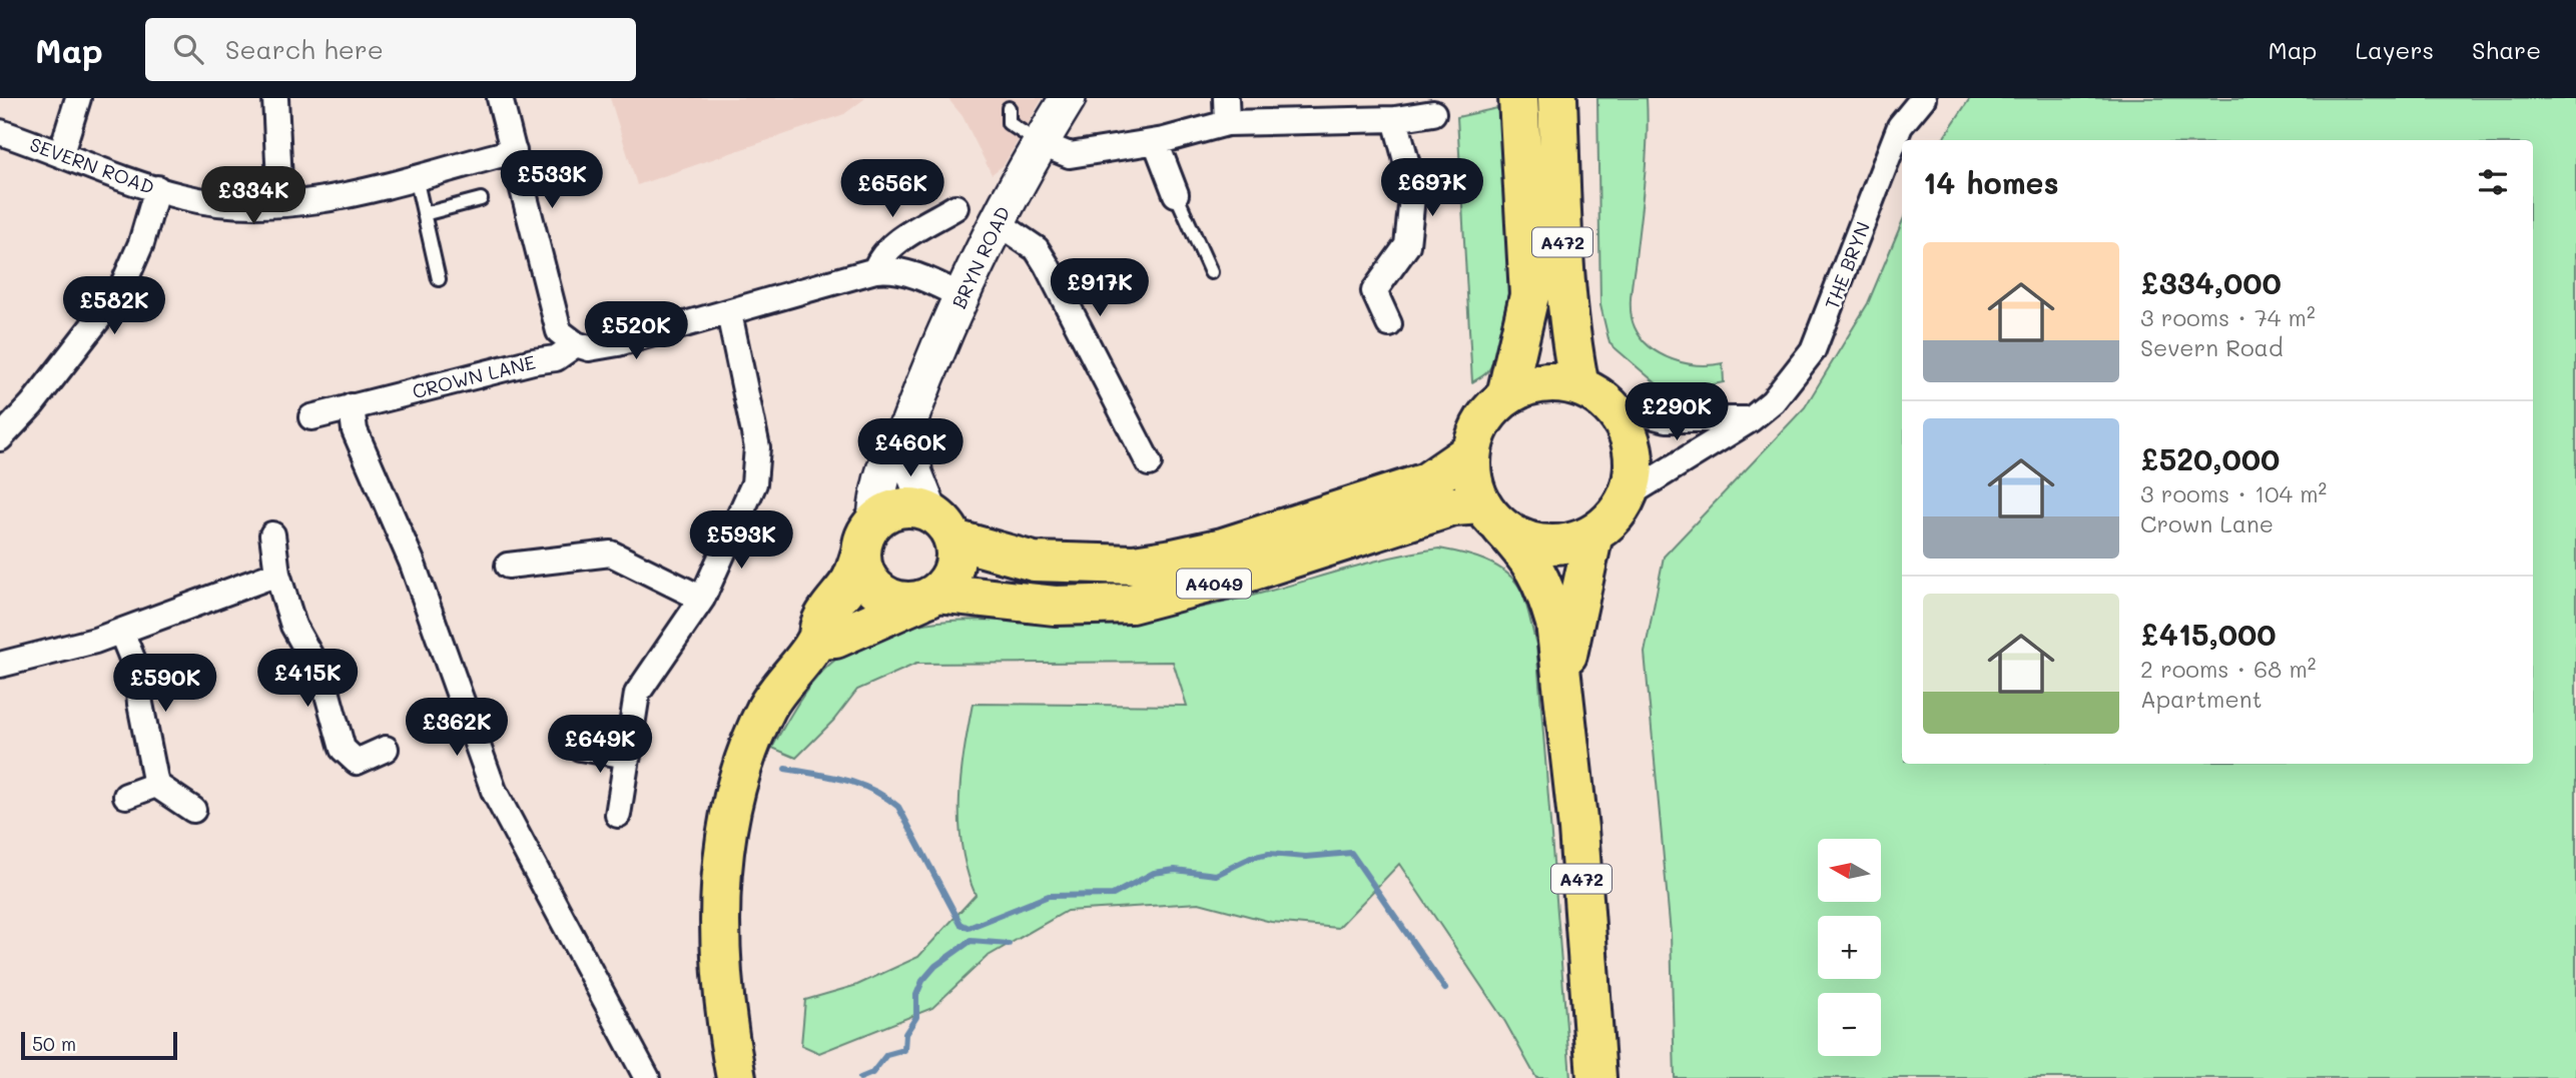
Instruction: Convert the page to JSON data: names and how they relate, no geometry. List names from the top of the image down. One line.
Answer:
{"streets":{"main road":["A472","A4049"],"street":["SEVERN ROAD","BRYN ROAD","THE BRYN","CROWN LANE"]},"crossings":[["A472","THE BRYN"],["A472","A4049"],["BRYN ROAD","CROWN LANE"],["BRYN ROAD","A4049"],["THE BRYN","A4049"]],"scale_bar":"50 m","north":"left","page":{"header":"Map","search":"Search here","nav":["Map","Layers","Share"],"heading":"14 homes","price":["£533K","£697K","£656K","£334K","£917K","£582K","£520K","£290K","£460K","£593K","£415K","£590K","£362K","£649K"],"list":[{"name":"£334,000","note":"3 rooms · 74 m² · Severn Road"},{"name":"£520,000","note":"3 rooms · 104 m² · Crown Lane"},{"name":"£415,000","note":"2 rooms · 68 m² · Apartment"}],"map_buttons":["+","−"],"scale":"50 m"}}
